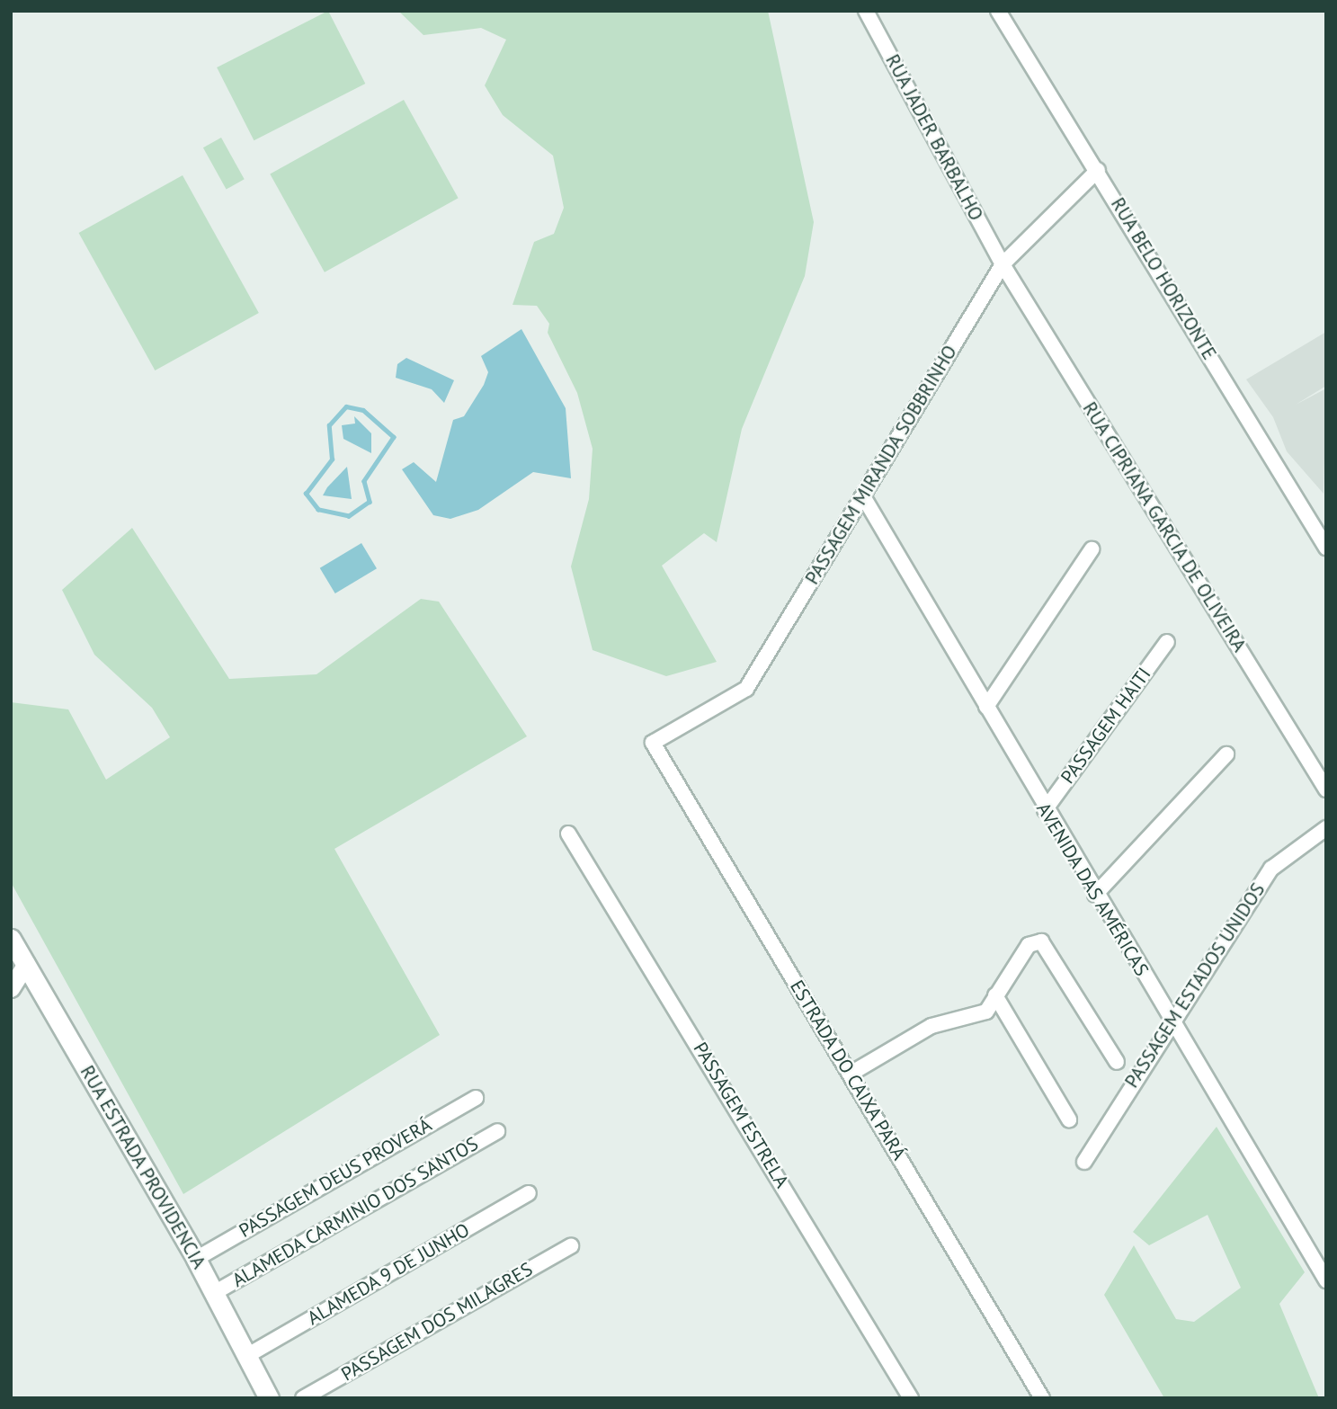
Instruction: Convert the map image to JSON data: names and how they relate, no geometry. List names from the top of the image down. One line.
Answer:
{"streets":{"main road":["RUA ESTRADA PROVIDENCIA"],"street":["RUA JADER BARBALHO","RUA BELO HORIZONTE","PASSAGEM MIRANDA SOBBRINHO","RUA CIPRIANA GARCIA DE OLIVEIRA","PASSAGEM HAITI","AVENIDA DAS AMÉRICAS","PASSAGEM ESTADOS UNIDOS","ESTRADA DO CAIXA PARÁ","PASSAGEM ESTRELA","PASSAGEM DEUS PROVERÁ","ALAMEDA CARMINIO DOS SANTOS","ALAMEDA 9 DE JUNHO","PASSAGEM DOS MILAGRES"]},"crossings":[["RUA JADER BARBALHO","PASSAGEM MIRANDA SOBBRINHO"],["RUA JADER BARBALHO","RUA CIPRIANA GARCIA DE OLIVEIRA"],["RUA BELO HORIZONTE","PASSAGEM MIRANDA SOBBRINHO"],["PASSAGEM MIRANDA SOBBRINHO","RUA CIPRIANA GARCIA DE OLIVEIRA"],["PASSAGEM MIRANDA SOBBRINHO","AVENIDA DAS AMÉRICAS"],["PASSAGEM MIRANDA SOBBRINHO","ESTRADA DO CAIXA PARÁ"],["PASSAGEM HAITI","AVENIDA DAS AMÉRICAS"],["AVENIDA DAS AMÉRICAS","PASSAGEM ESTADOS UNIDOS"],["RUA ESTRADA PROVIDENCIA","PASSAGEM DEUS PROVERÁ"],["RUA ESTRADA PROVIDENCIA","ALAMEDA CARMINIO DOS SANTOS"],["RUA ESTRADA PROVIDENCIA","ALAMEDA 9 DE JUNHO"]]}
